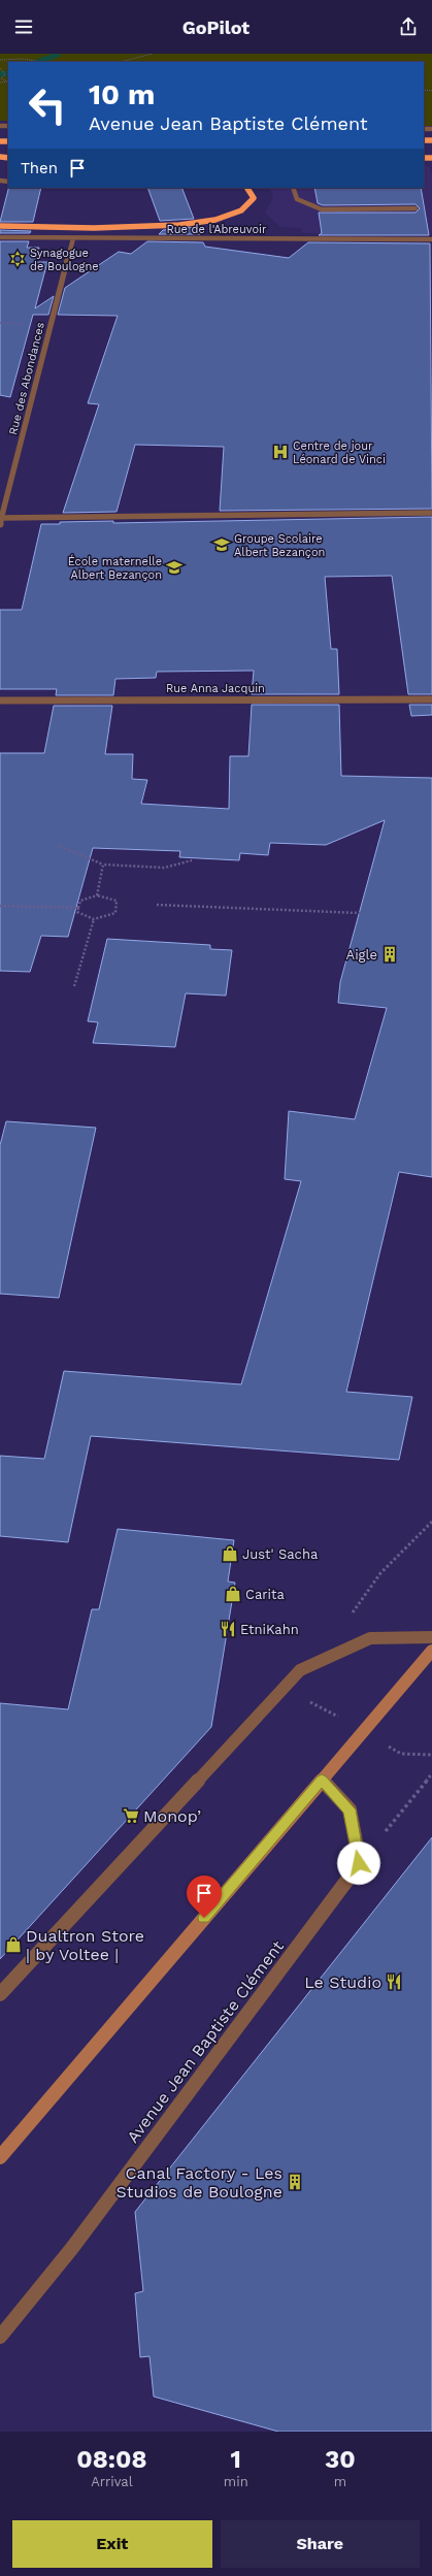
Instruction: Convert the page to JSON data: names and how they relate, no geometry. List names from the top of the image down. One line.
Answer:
{"streets":{"street":["Rue de l'Abreuvoir","Rue des Abondances","Rue Anna Jacquin","Avenue Jean Baptiste Clément"]},"crossings":[["Rue de l'Abreuvoir","Rue des Abondances"]],"places":{"synagogue":["Synagogue de Boulogne"],"hospital":["Centre de jour Léonard de Vinci"],"school or university":["Groupe Scolaire Albert Bezançon","École maternelle Albert Bezançon"],"building":["Aigle","Canal Factory - Les Studios de Boulogne"],"shop":["Just' Sacha","Carita","Dualtron Store | by Voltee |"],"restaurant":["EtniKahn","Le Studio"],"supermarket":["Monop’"]},"page":{"header":"GoPilot","turn":["10 m","Avenue Jean Baptiste Clément"],"then":"Then","eta":["08:08","Arrival","1","min","30","m"],"buttons":["Exit","Share"]}}
